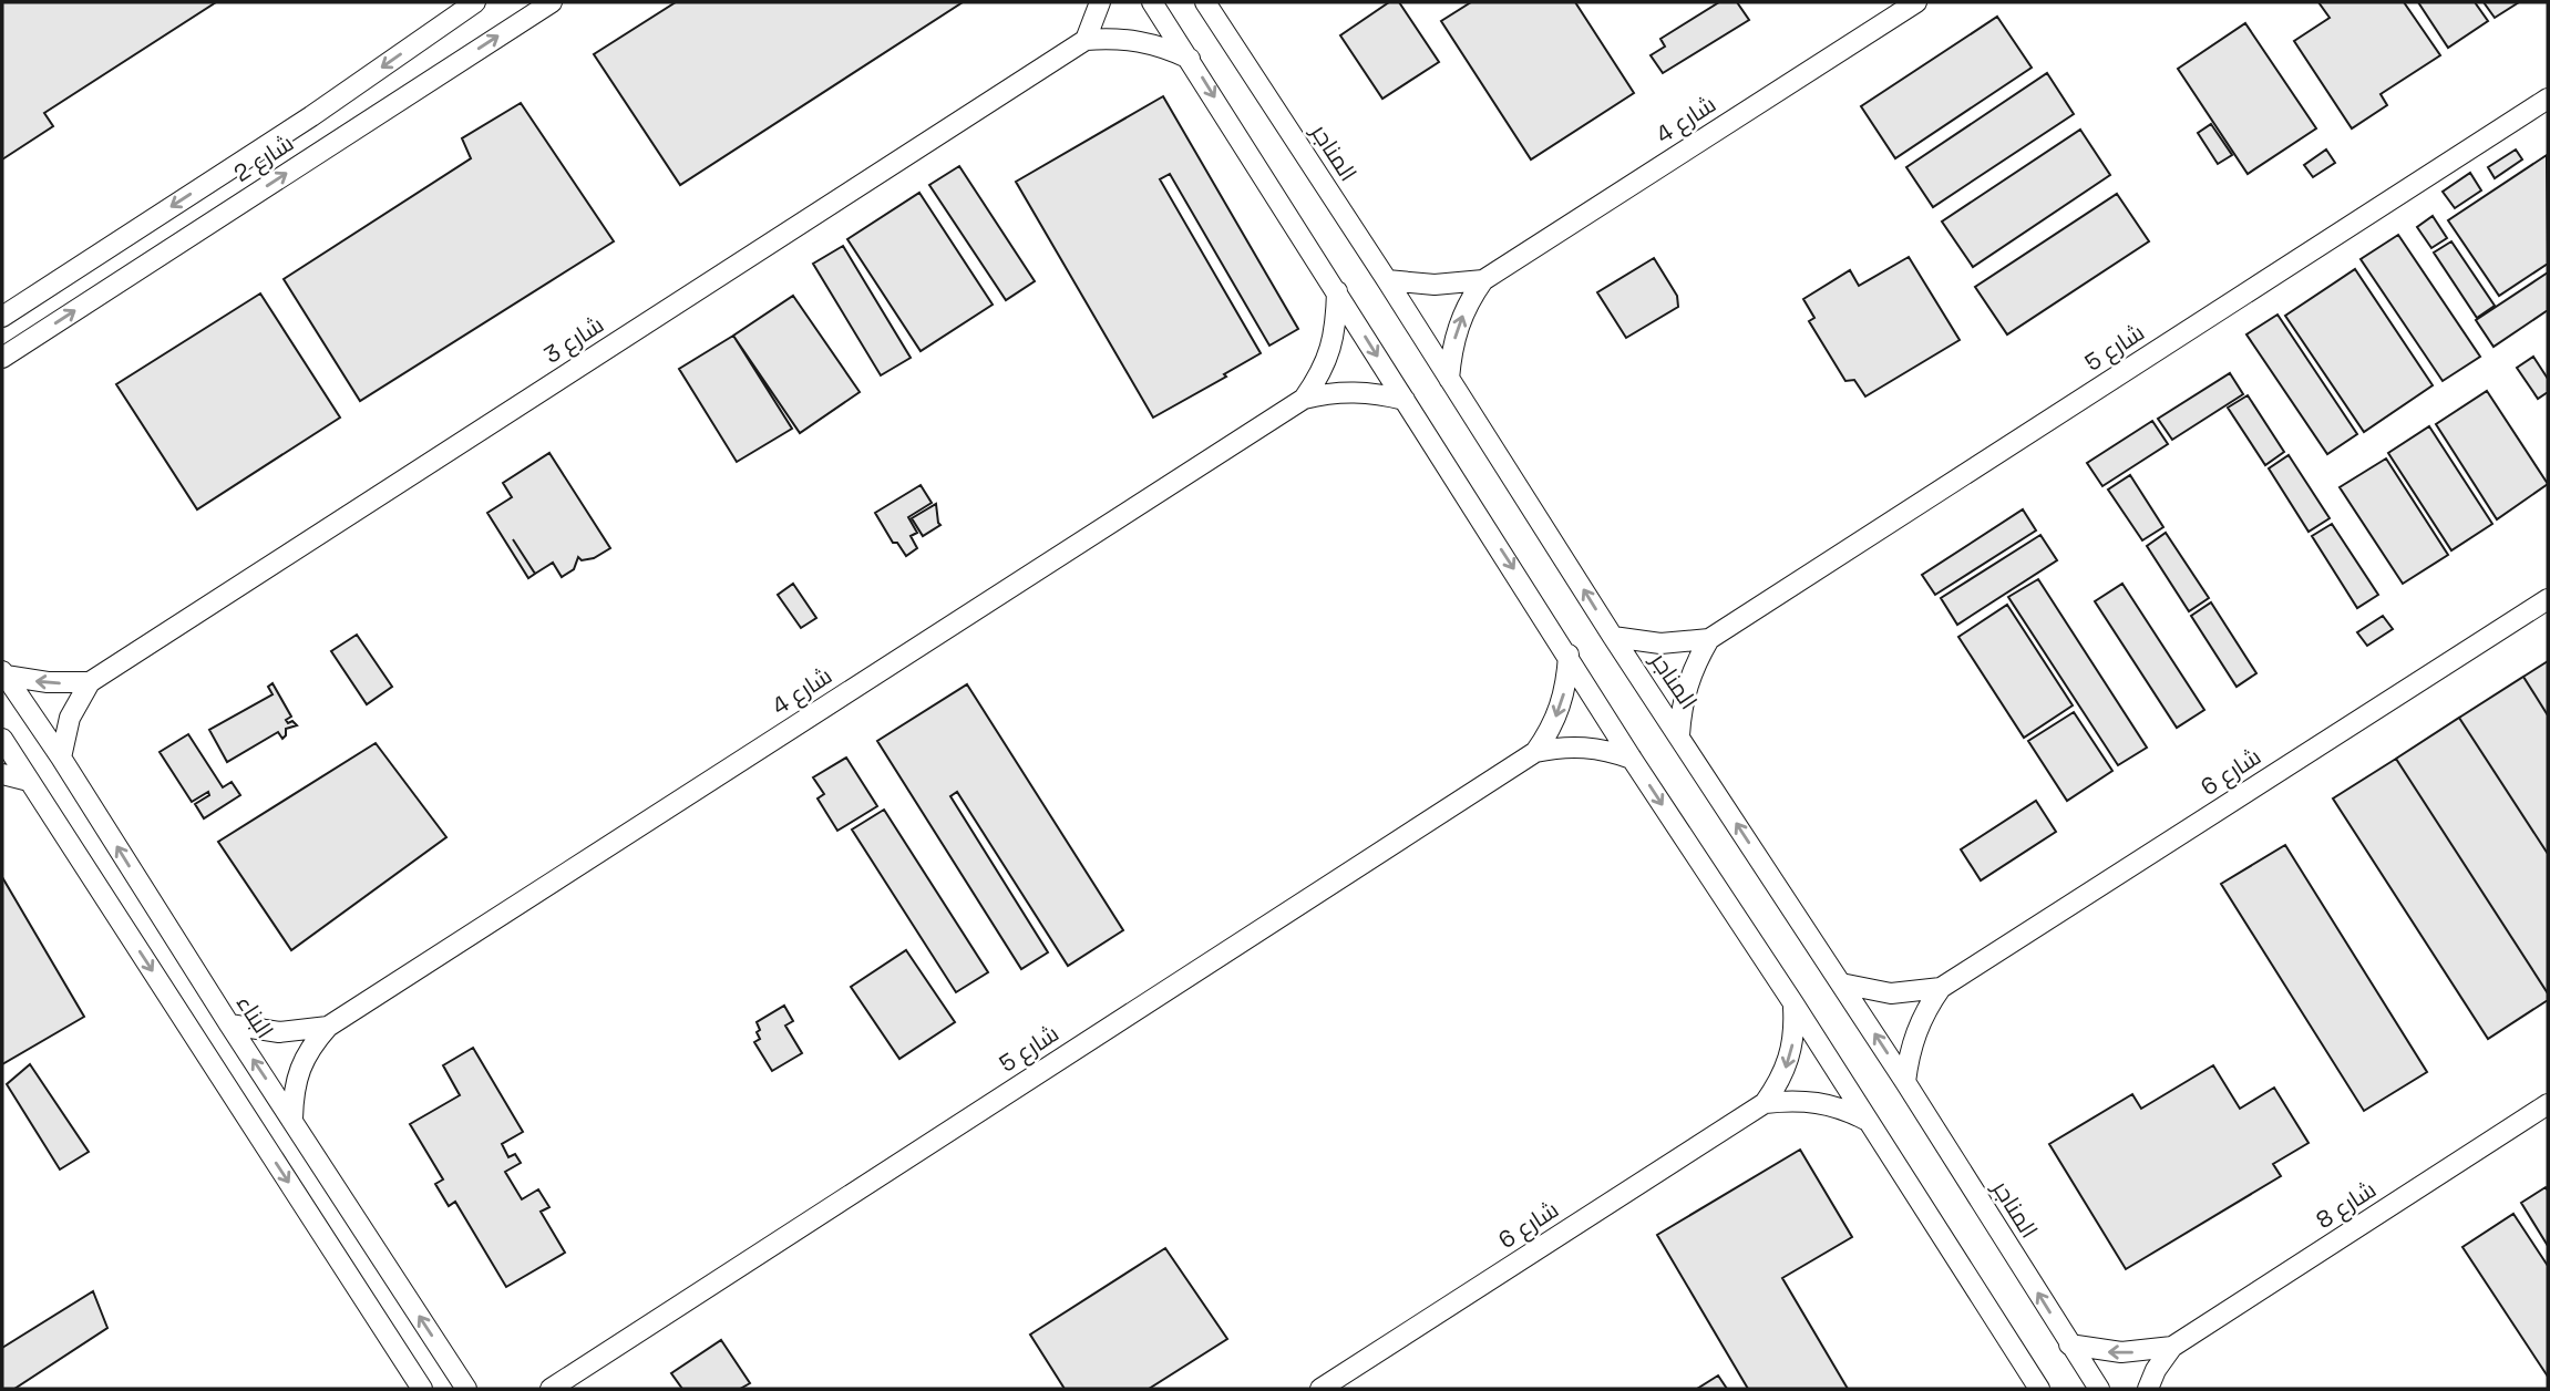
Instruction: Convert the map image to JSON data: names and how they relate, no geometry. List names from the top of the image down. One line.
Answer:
{"streets":{"street":["شارع 4","المناجر","شارع 2","شارع 3","شارع 5","شارع 6","البناء","شارع 8"]},"crossings":[["شارع 4","المناجر"],["شارع 4","البناء"],["المناجر","شارع 5"],["المناجر","شارع 6"],["المناجر","شارع 8"],["شارع 3","البناء"]]}
